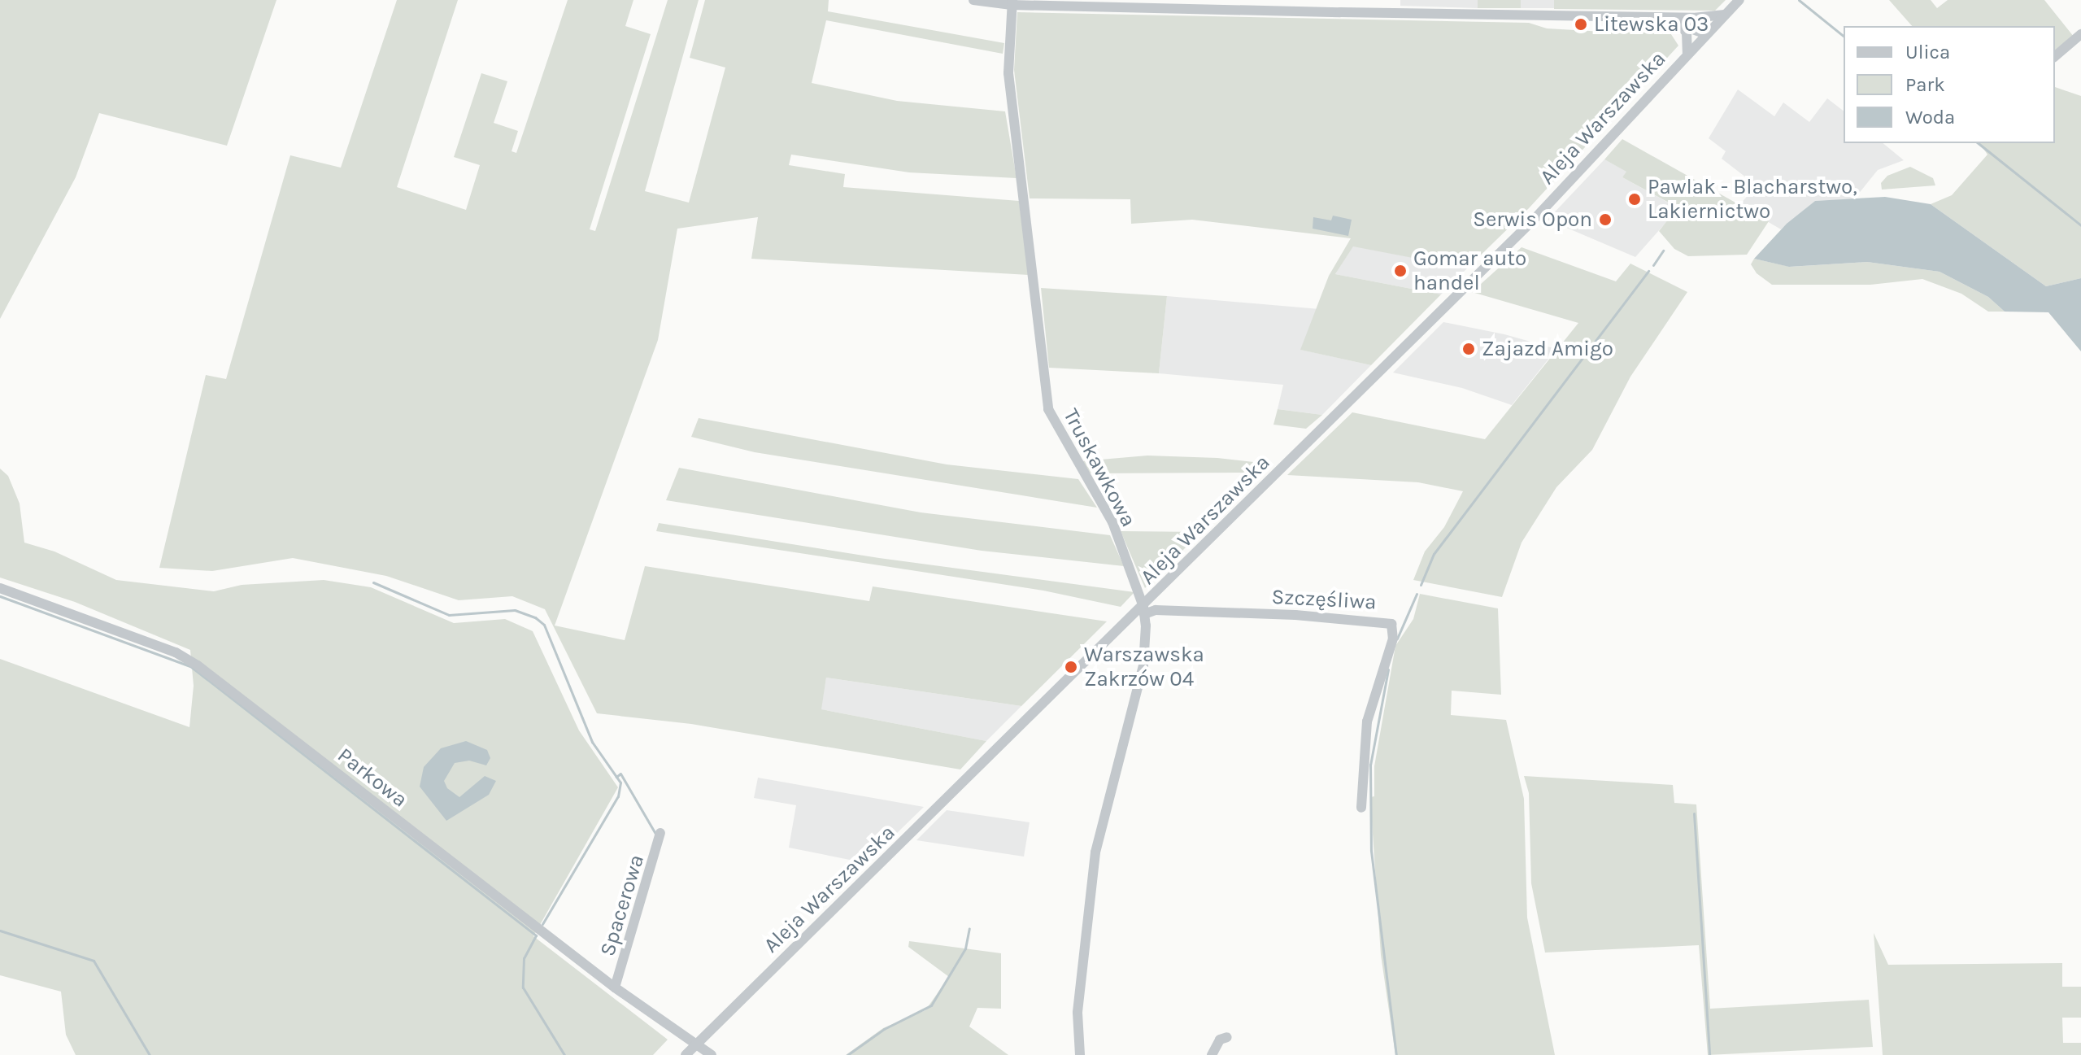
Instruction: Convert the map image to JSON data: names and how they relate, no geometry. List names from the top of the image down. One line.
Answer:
{"streets":{"street":["Aleja Warszawska","Truskawkowa","Szczęśliwa","Parkowa","Spacerowa"]},"crossings":[["Aleja Warszawska","Truskawkowa"],["Aleja Warszawska","Szczęśliwa"],["Aleja Warszawska","Parkowa"],["Truskawkowa","Szczęśliwa"],["Parkowa","Spacerowa"]],"places":["Litewska 03","Pawlak - Blacharstwo, Lakiernictwo","Serwis Opon","Gomar auto handel","Zajazd Amigo","Warszawska Zakrzów 04"],"legend":["Ulica","Park","Woda"]}
